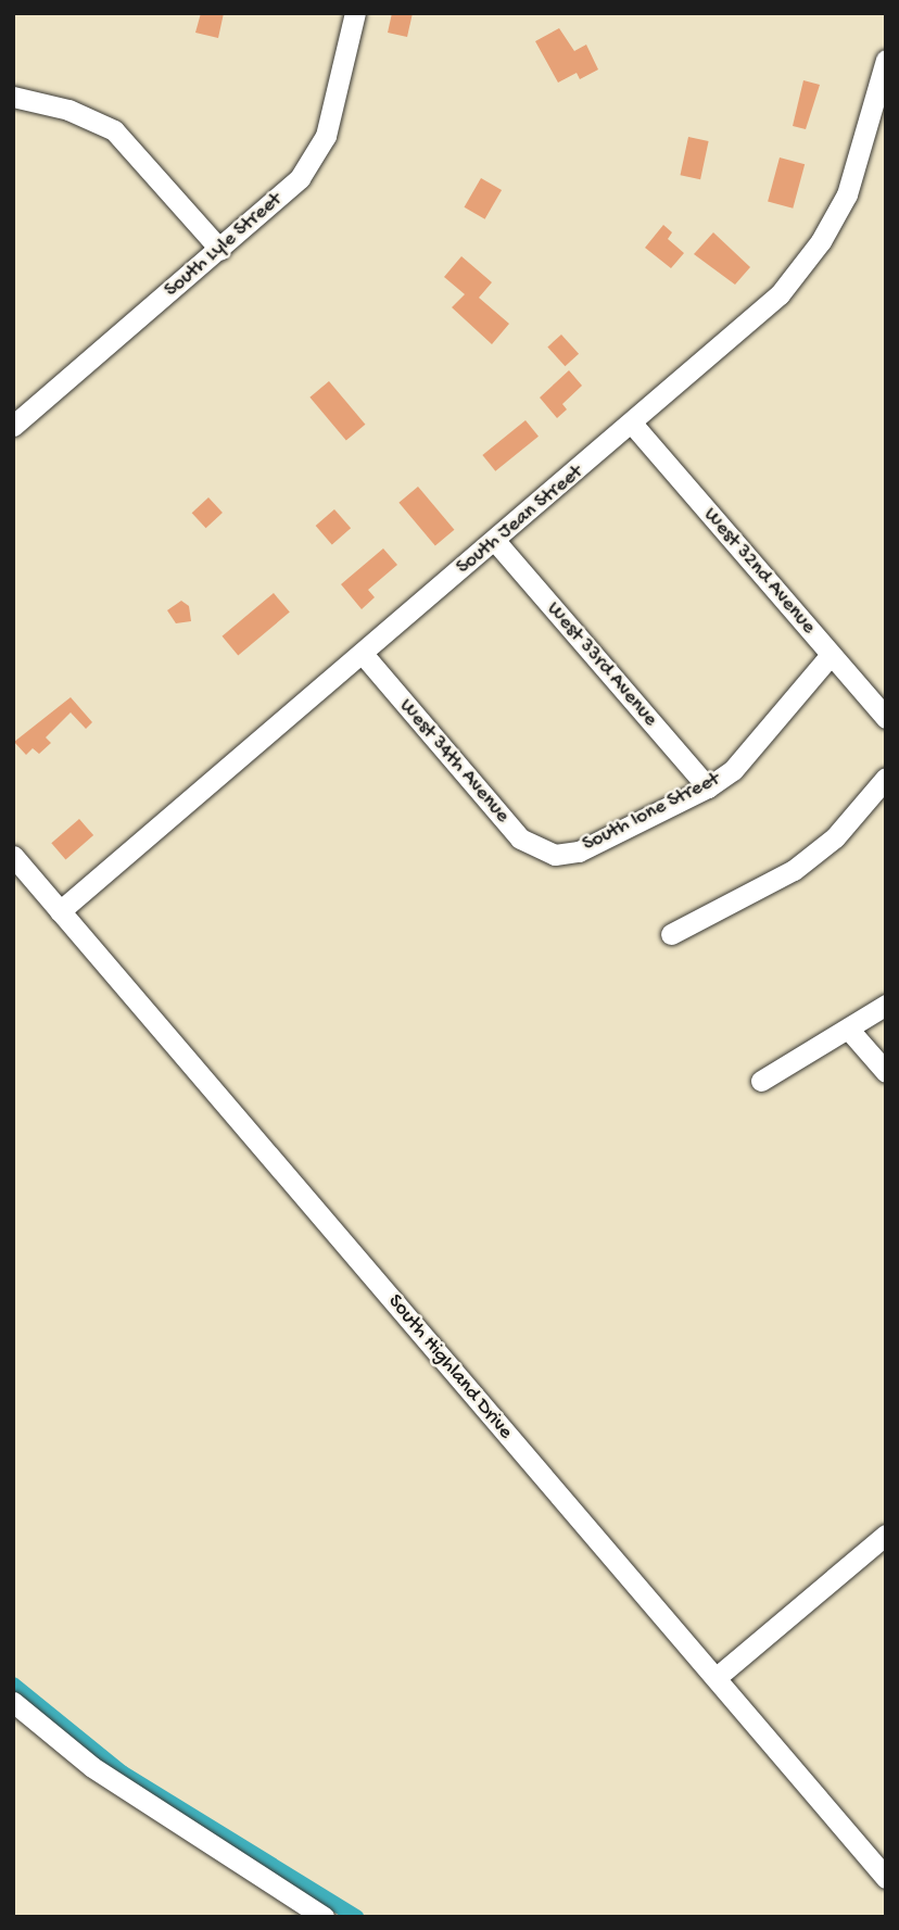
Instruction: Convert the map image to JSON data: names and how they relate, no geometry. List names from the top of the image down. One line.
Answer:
{"streets":{"street":["South Lyle Street","South Jean Street","West 32nd Avenue","West 33rd Avenue","West 34th Avenue","South Ione Street","South Highland Drive"]},"crossings":[["South Jean Street","West 32nd Avenue"],["South Jean Street","West 33rd Avenue"],["South Jean Street","West 34th Avenue"],["South Jean Street","South Highland Drive"],["West 32nd Avenue","South Ione Street"],["West 33rd Avenue","South Ione Street"],["West 34th Avenue","South Ione Street"]]}
